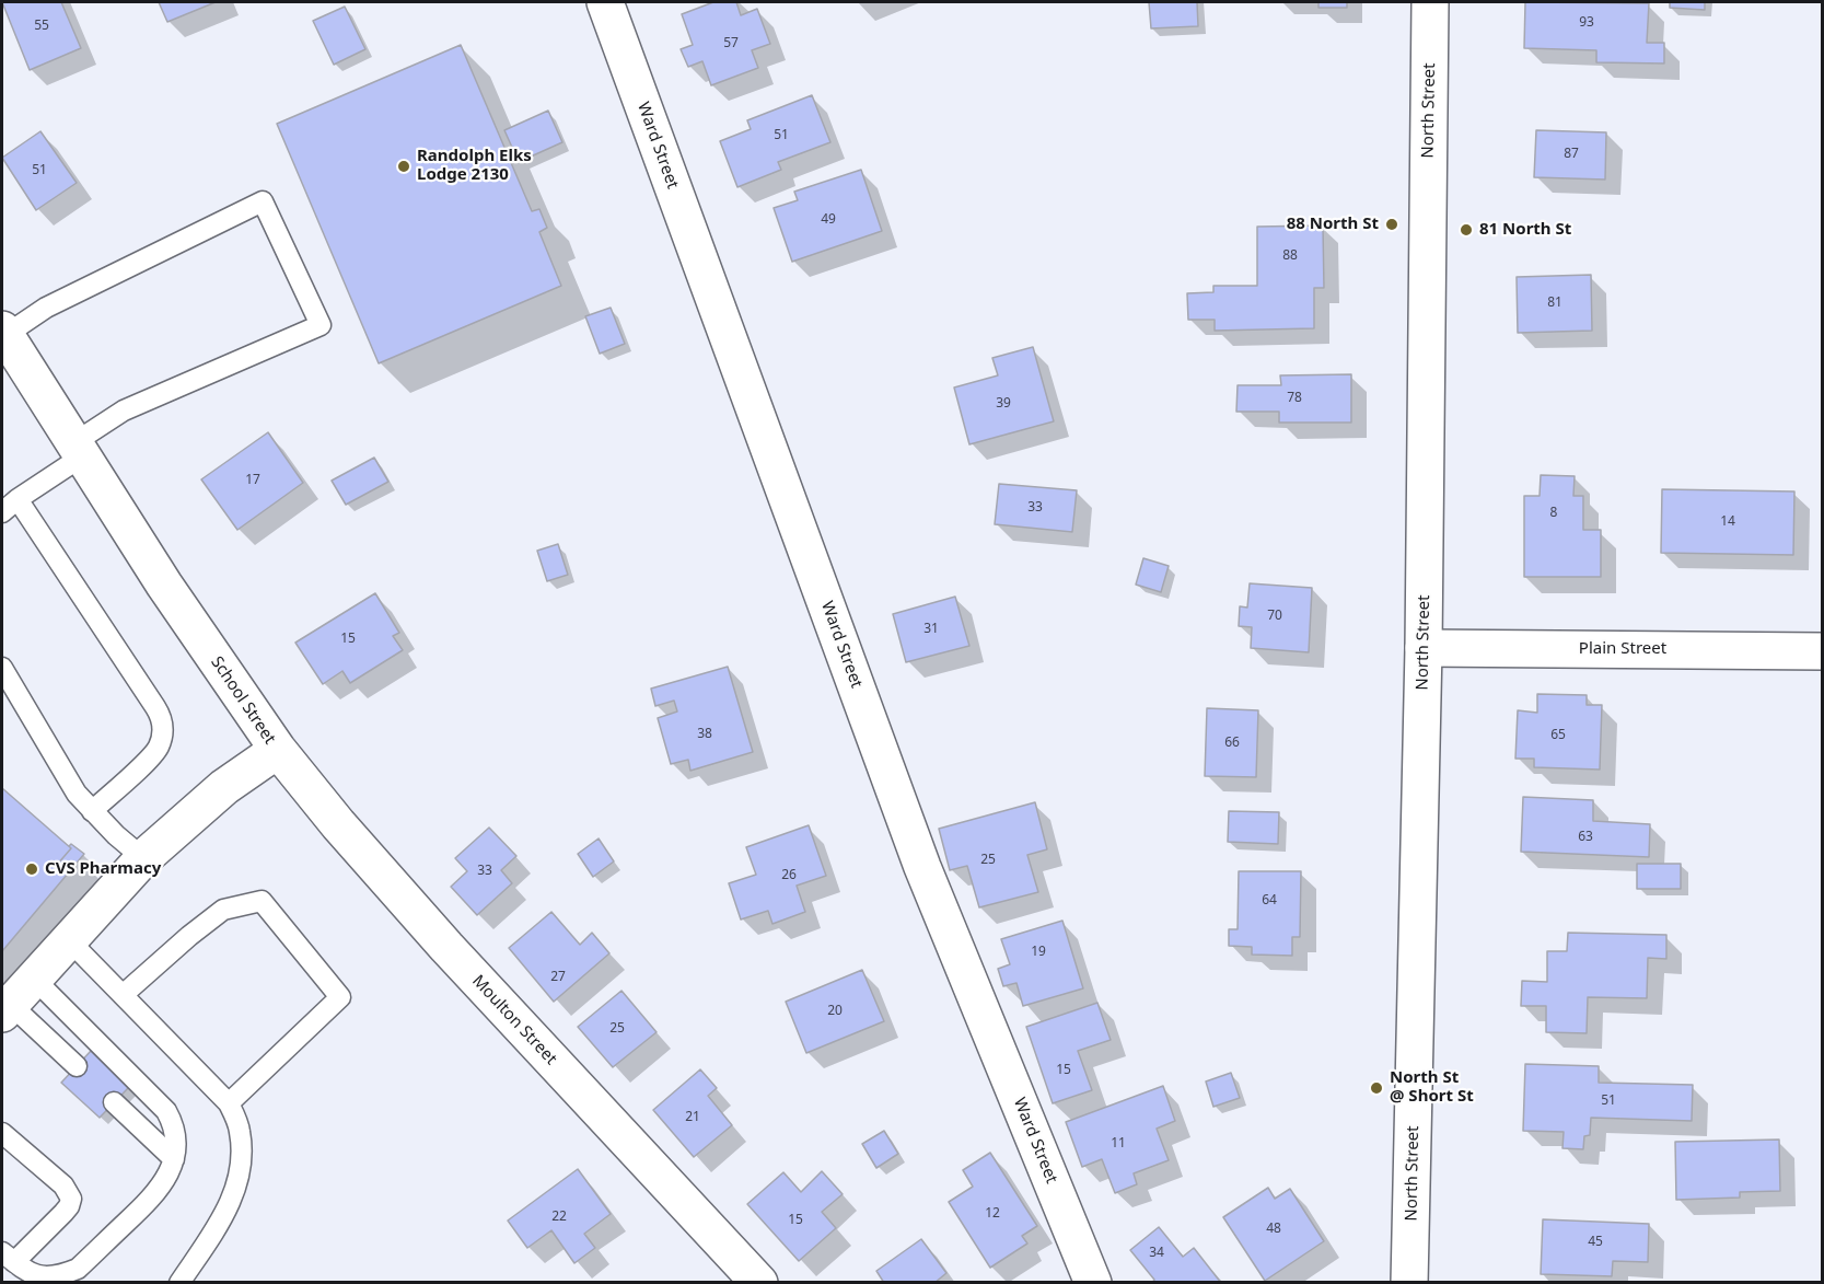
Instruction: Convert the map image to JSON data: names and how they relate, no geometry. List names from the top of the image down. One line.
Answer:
{"streets":{"street":["North Street","Ward Street","Plain Street","School Street","Moulton Street"]},"crossings":[["North Street","Plain Street"],["School Street","Moulton Street"]],"places":["Randolph Elks Lodge 2130","88 North St","81 North St","CVS Pharmacy","North St @ Short St"],"house_numbers":["93","55","57","51","87","51","49","88","81","78","39","17","33","8","14","70","31","15","38","65","66","63","25","33","26","64","19","27","20","25","15","51","21","11","12","22","15","48","45","34"]}
